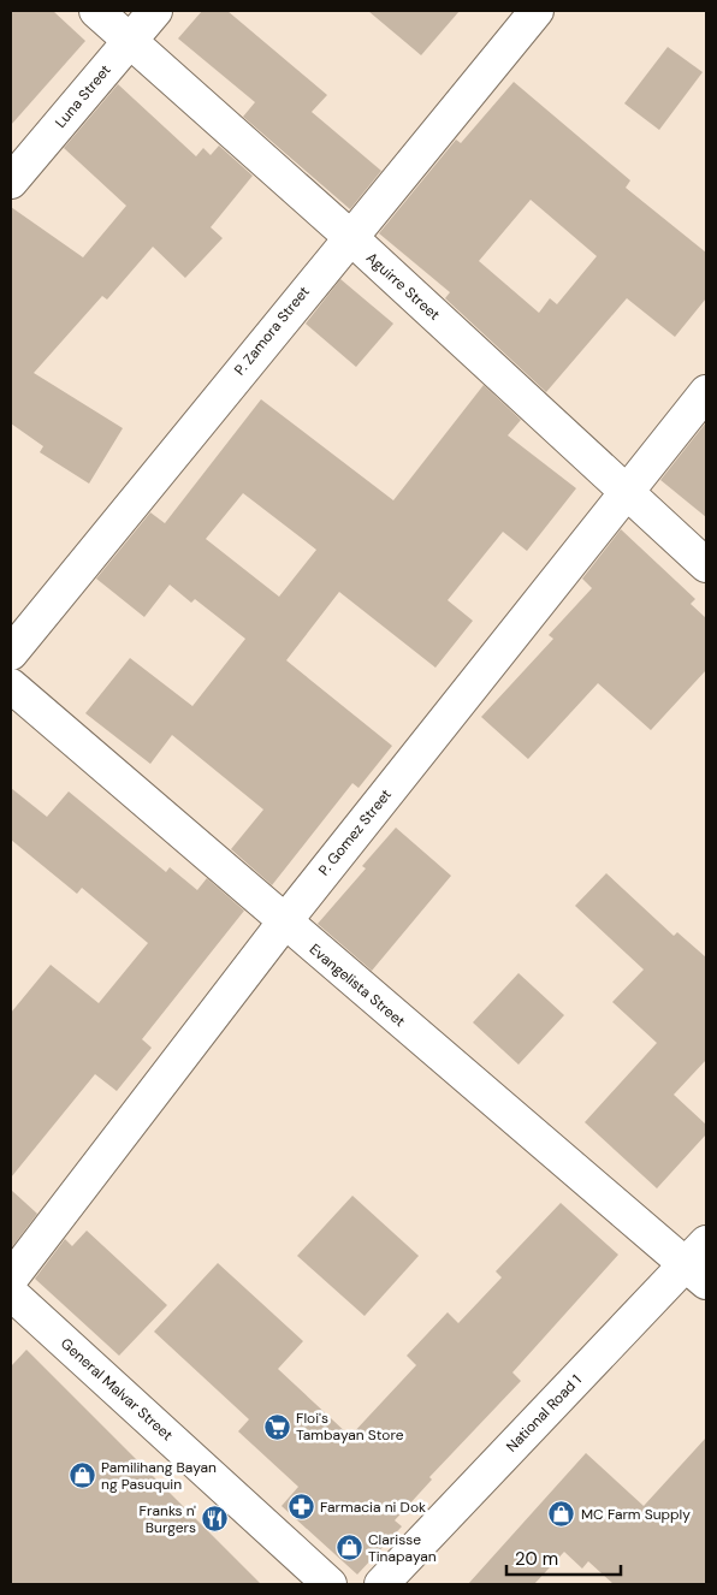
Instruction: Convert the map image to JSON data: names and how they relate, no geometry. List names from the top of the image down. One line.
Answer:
{"streets":{"street":["Luna Street","Aguirre Street","P. Zamora Street","P. Gomez Street","Evangelista Street","General Malvar Street","National Road 1"]},"crossings":[["Luna Street","Aguirre Street"],["Aguirre Street","P. Zamora Street"],["Aguirre Street","P. Gomez Street"],["P. Gomez Street","Evangelista Street"],["Evangelista Street","National Road 1"]],"places":{"supermarket":["Floi's Tambayan Store"],"shop":["Pamilihang Bayan ng Pasuquin","MC Farm Supply","Clarisse Tinapayan"],"pharmacy":["Farmacia ni Dok"],"restaurant":["Franks n' Burgers"]},"scale_bar":"20 m"}
